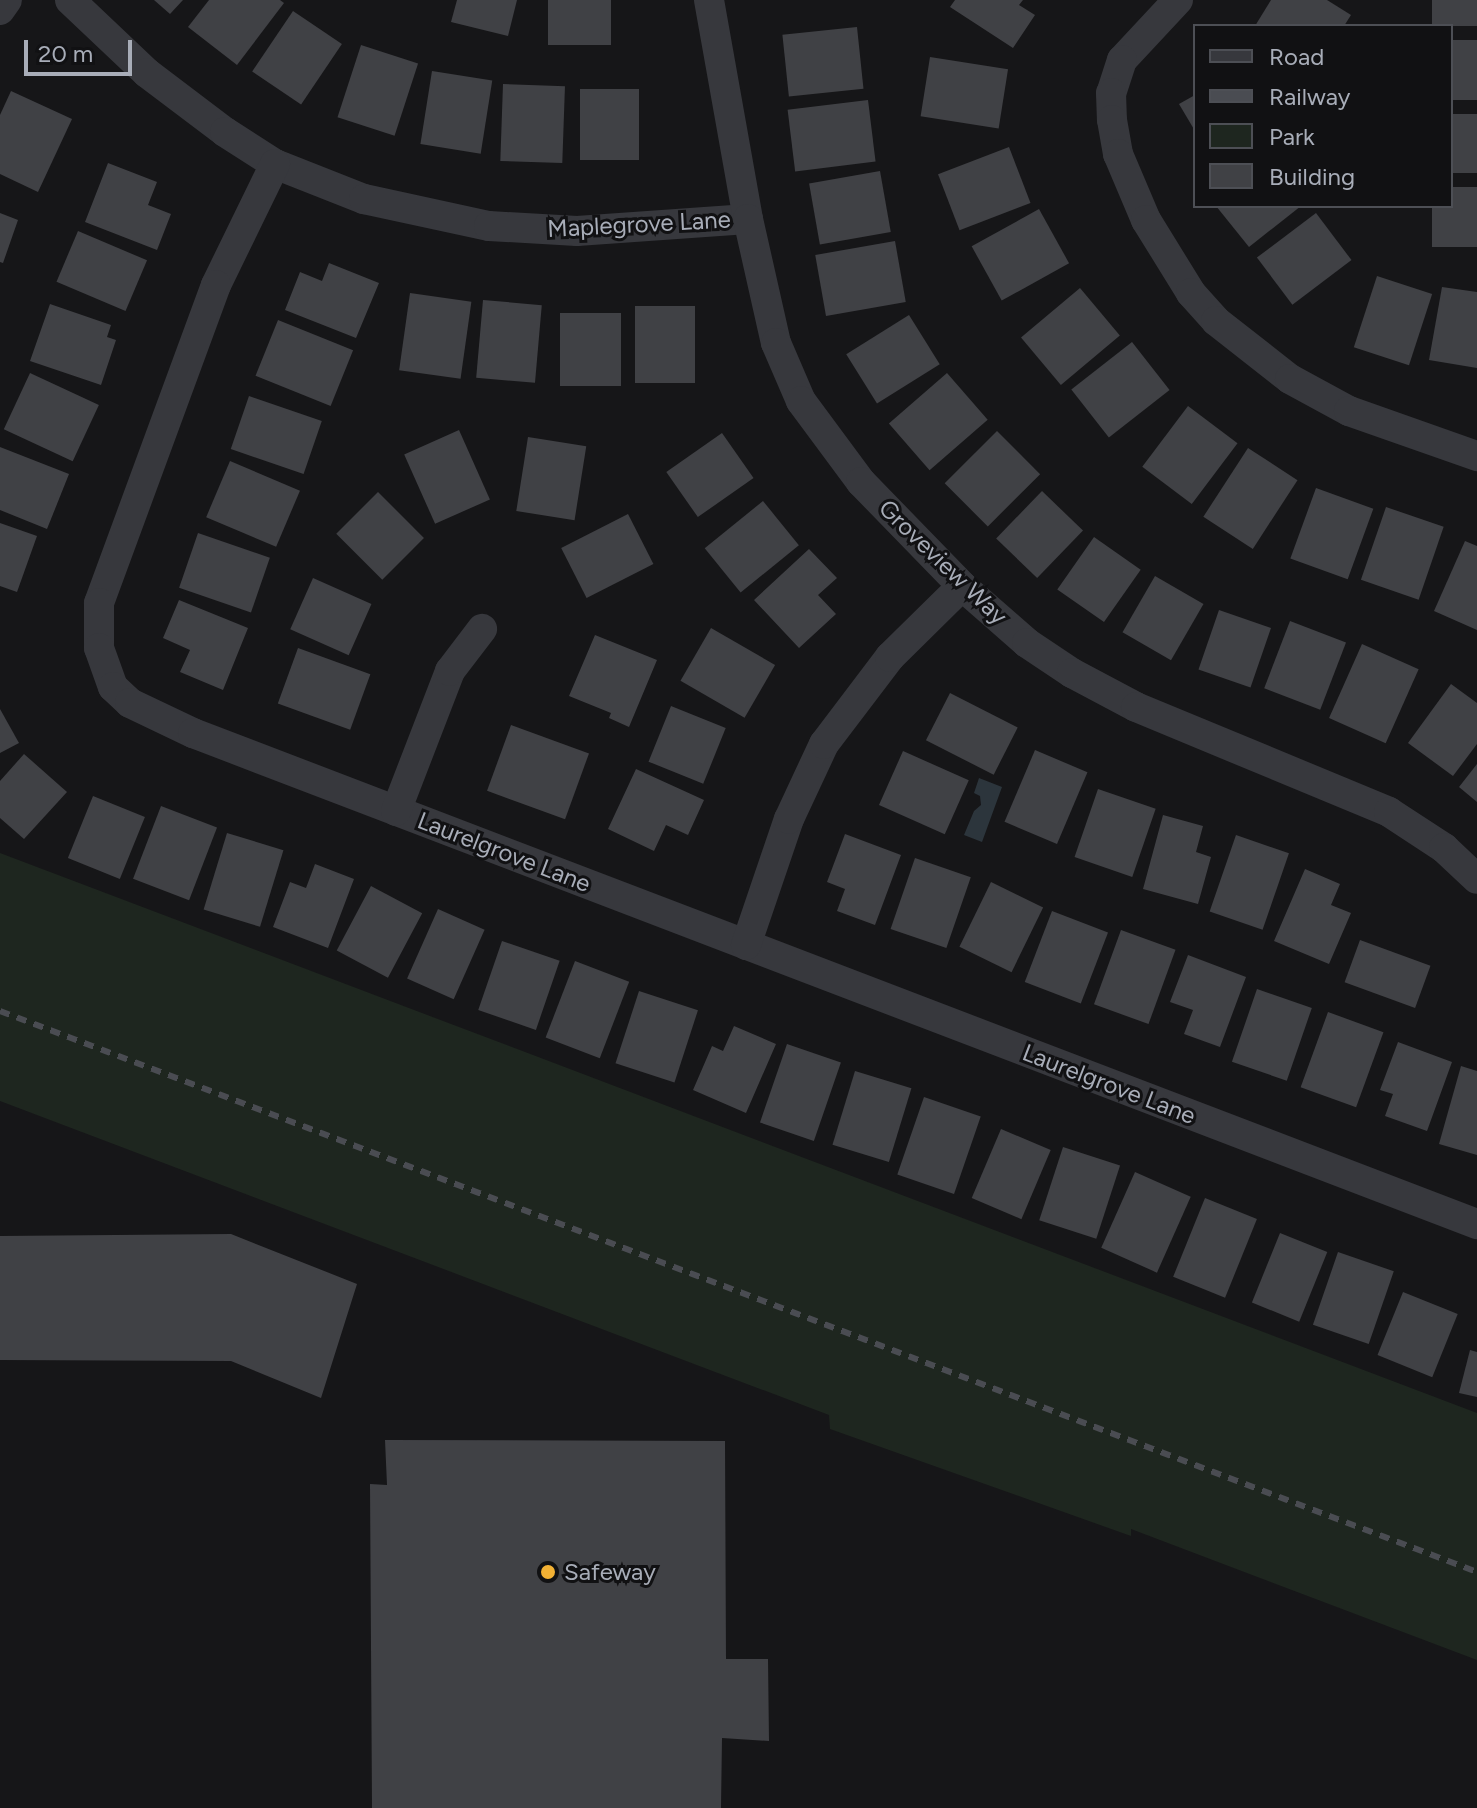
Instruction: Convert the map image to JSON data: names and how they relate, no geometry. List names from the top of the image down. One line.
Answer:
{"streets":{"street":["Maplegrove Lane","Groveview Way","Laurelgrove Lane"]},"crossings":[["Maplegrove Lane","Groveview Way"],["Maplegrove Lane","Laurelgrove Lane"]],"places":["Safeway"],"legend":["Road","Railway","Park","Building"],"scale_bar":"20 m"}
